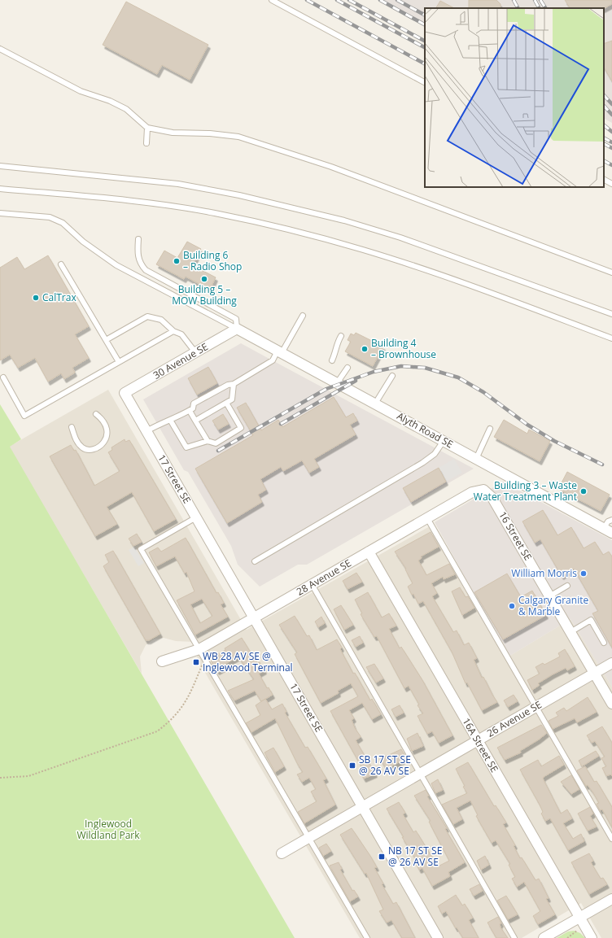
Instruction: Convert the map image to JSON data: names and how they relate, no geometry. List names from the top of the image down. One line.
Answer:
{"streets":{"street":["30 Avenue SE","Alyth Road SE","17 Street SE","16 Street SE","28 Avenue SE","26 Avenue SE","16A Street SE"]},"crossings":[["30 Avenue SE","Alyth Road SE"],["30 Avenue SE","17 Street SE"],["17 Street SE","28 Avenue SE"],["17 Street SE","26 Avenue SE"],["16 Street SE","28 Avenue SE"],["16 Street SE","26 Avenue SE"],["28 Avenue SE","16A Street SE"],["26 Avenue SE","16A Street SE"]],"parks":["Inglewood Wildland Park"],"places":{"other":["Building 6 – Radio Shop","Building 5 – MOW Building","CalTrax","Building 4 – Brownhouse","Building 3 – Waste Water Treatment Plant","William Morris","Calgary Granite & Marble"],"transit":["WB 28 AV SE @ Inglewood Terminal","SB 17 ST SE @ 26 AV SE","NB 17 ST SE @ 26 AV SE"]}}
